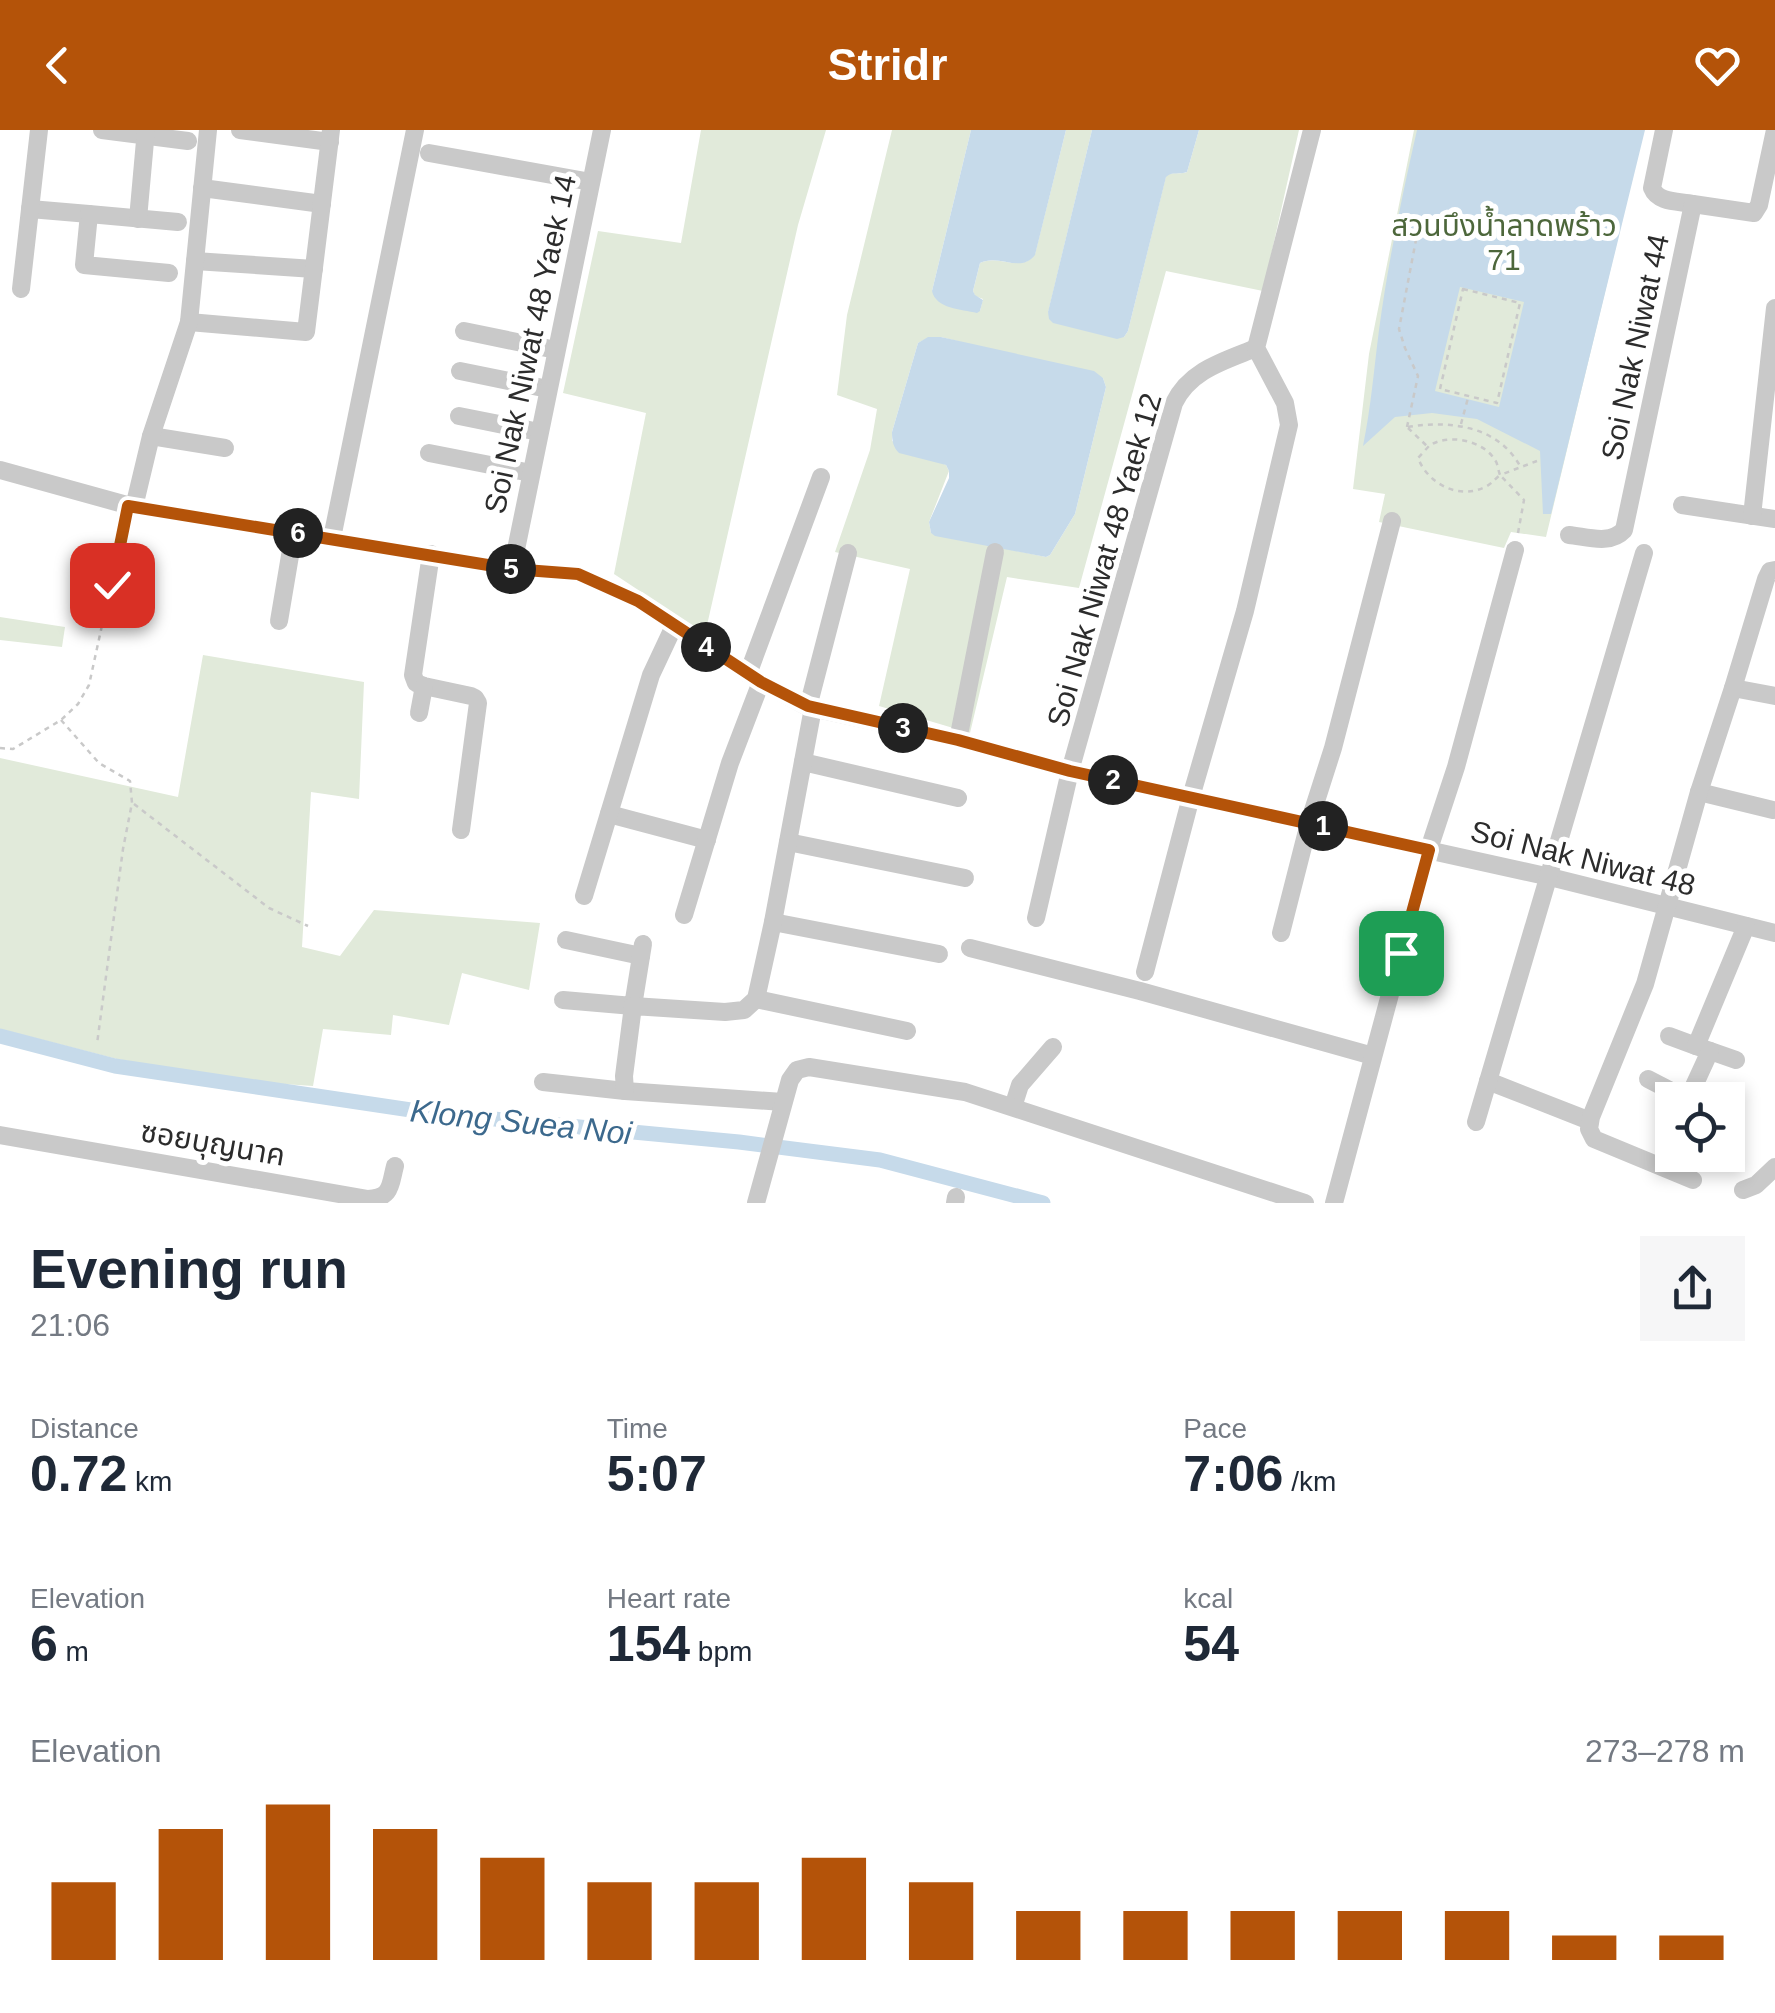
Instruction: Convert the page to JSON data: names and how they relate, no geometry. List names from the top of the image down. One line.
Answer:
{"streets":{"street":["Soi Nak Niwat 48 Yaek 14","Soi Nak Niwat 44","Soi Nak Niwat 48 Yaek 12","Soi Nak Niwat 48","ซอยบุญนาค"]},"crossings":[["Soi Nak Niwat 48 Yaek 14","Soi Nak Niwat 48"],["Soi Nak Niwat 48 Yaek 12","Soi Nak Niwat 48"]],"water":["Klong Suea Noi"],"parks":["สวนบึงน้ำลาดพร้าว 71"],"page":{"header":"Stridr","pins":["6","5","4","3","2","1"],"heading":["Evening run","21:06"],"stats":[["Distance","0.72 km"],["Time","5:07"],["Pace","7:06 /km"],["Elevation","6 m"],["Heart rate","154 bpm"],["kcal","54"]],"chart":["Elevation","273–278 m"]}}
